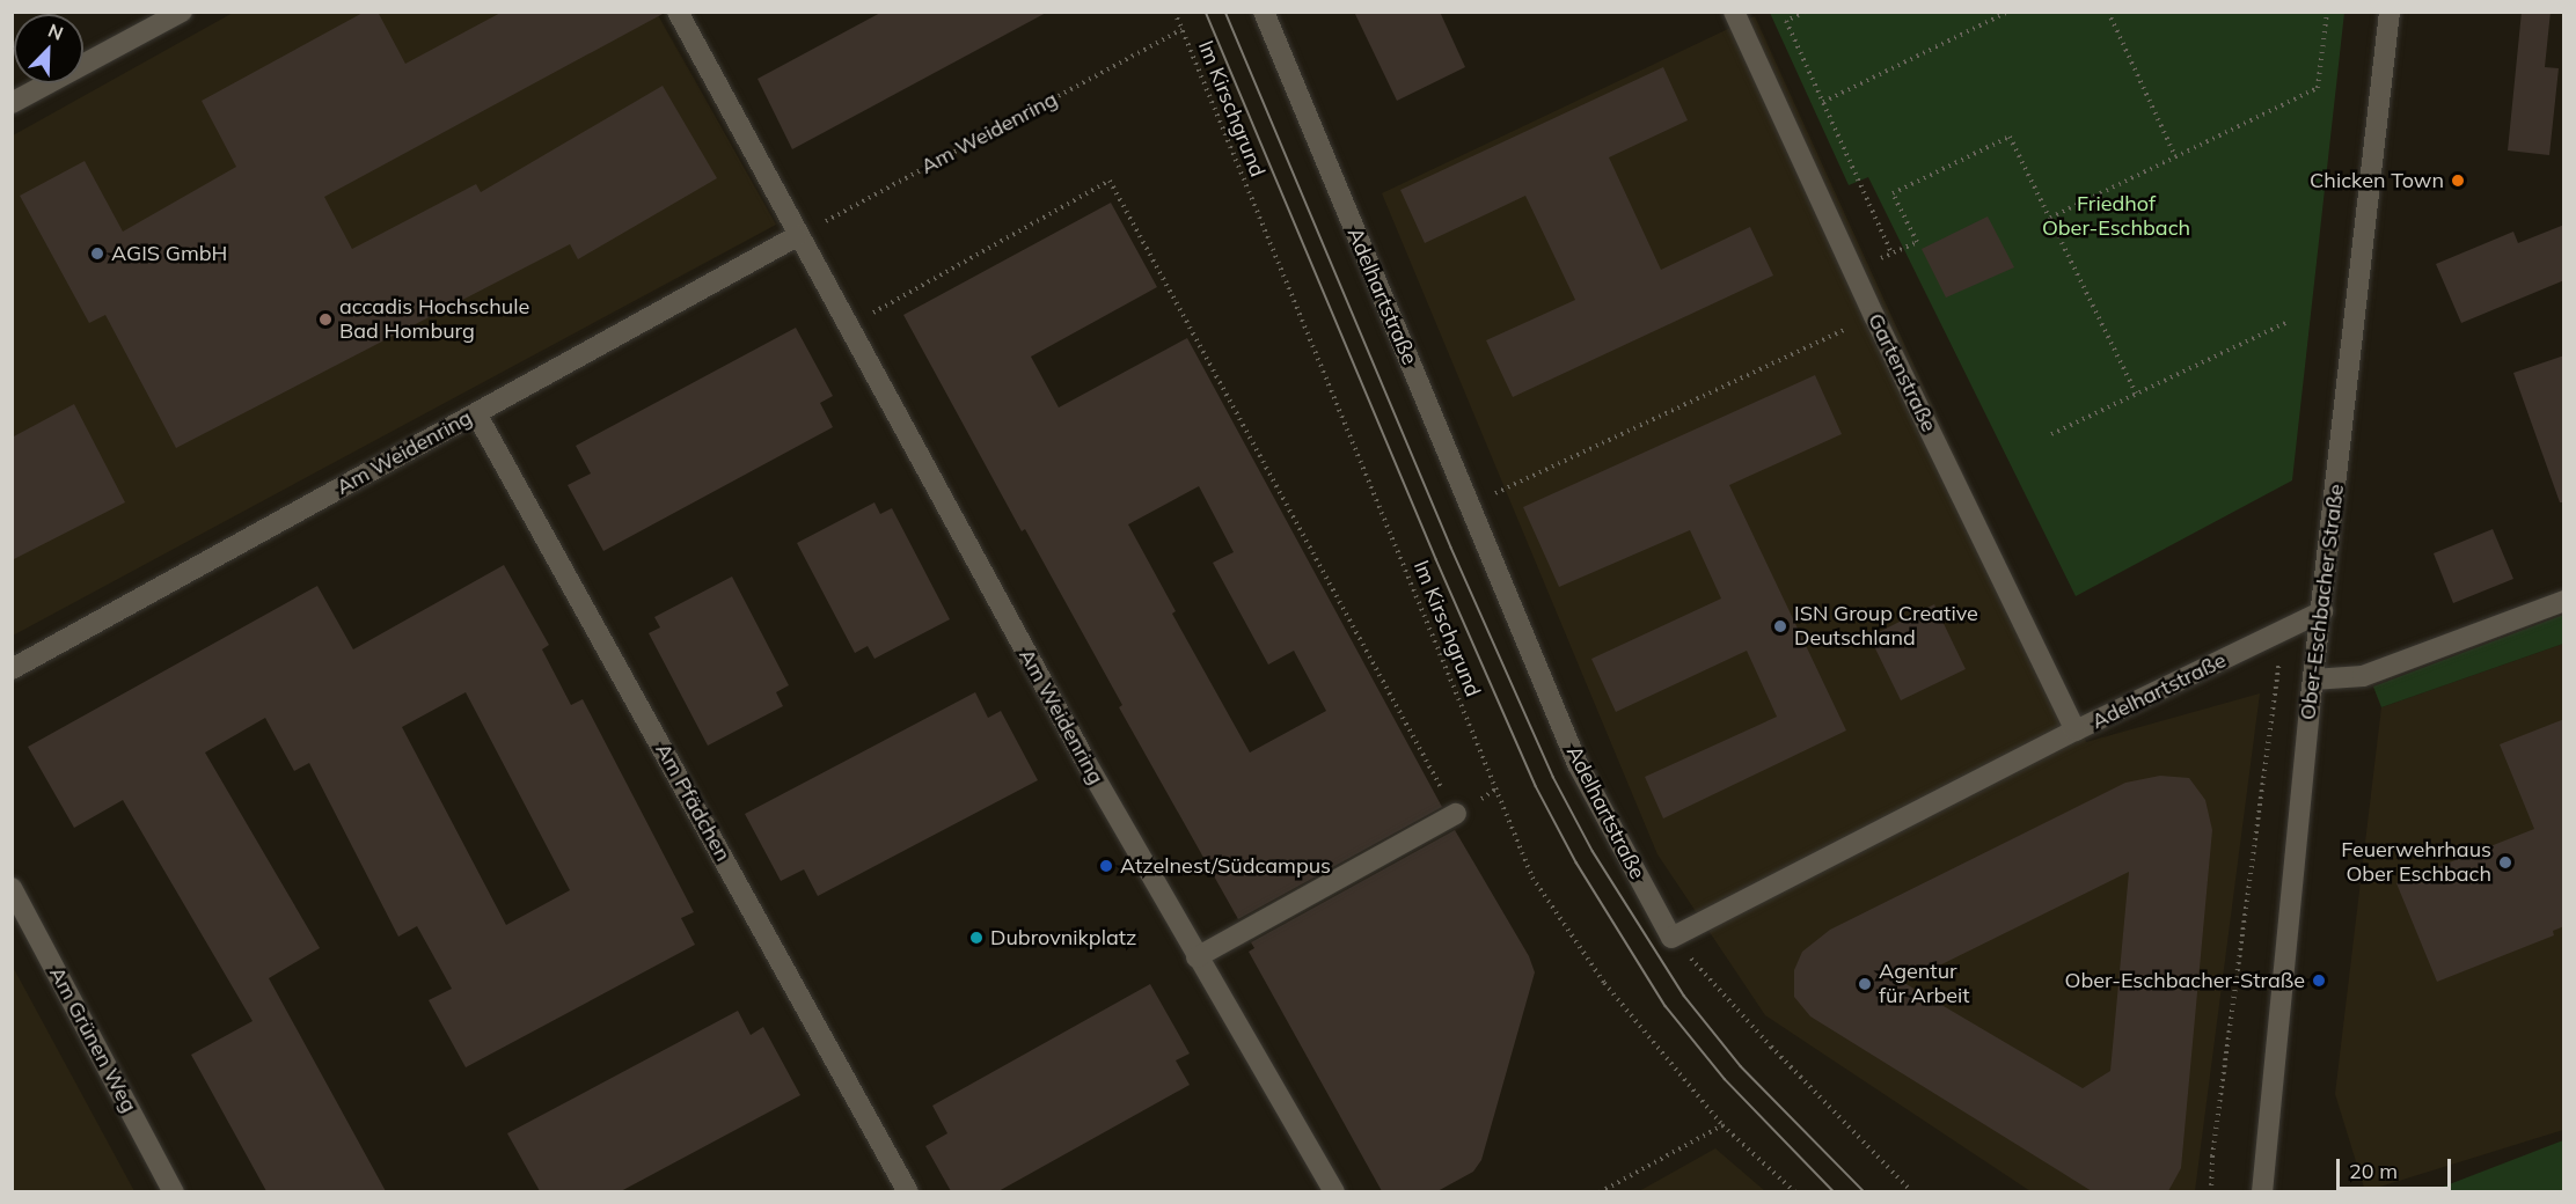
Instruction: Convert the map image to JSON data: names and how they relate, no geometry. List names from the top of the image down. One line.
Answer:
{"streets":{"street":["Am Weidenring","Adelhartstraße","Gartenstraße","Ober-Eschbacher Straße","Am Pfädchen","Am Grünen Weg"],"path":["Im Kirschgrund"]},"crossings":[["Im Kirschgrund","Am Weidenring"],["Am Weidenring","Am Pfädchen"],["Adelhartstraße","Gartenstraße"],["Adelhartstraße","Ober-Eschbacher Straße"]],"parks":["Friedhof Ober-Eschbach"],"places":["Chicken Town","AGIS GmbH","accadis Hochschule Bad Homburg","ISN Group Creative Deutschland","Feuerwehrhaus Ober Eschbach","Atzelnest/Südcampus","Dubrovnikplatz","Ober-Eschbacher-Straße","Agentur für Arbeit"],"scale_bar":"20 m","north":"top right"}
